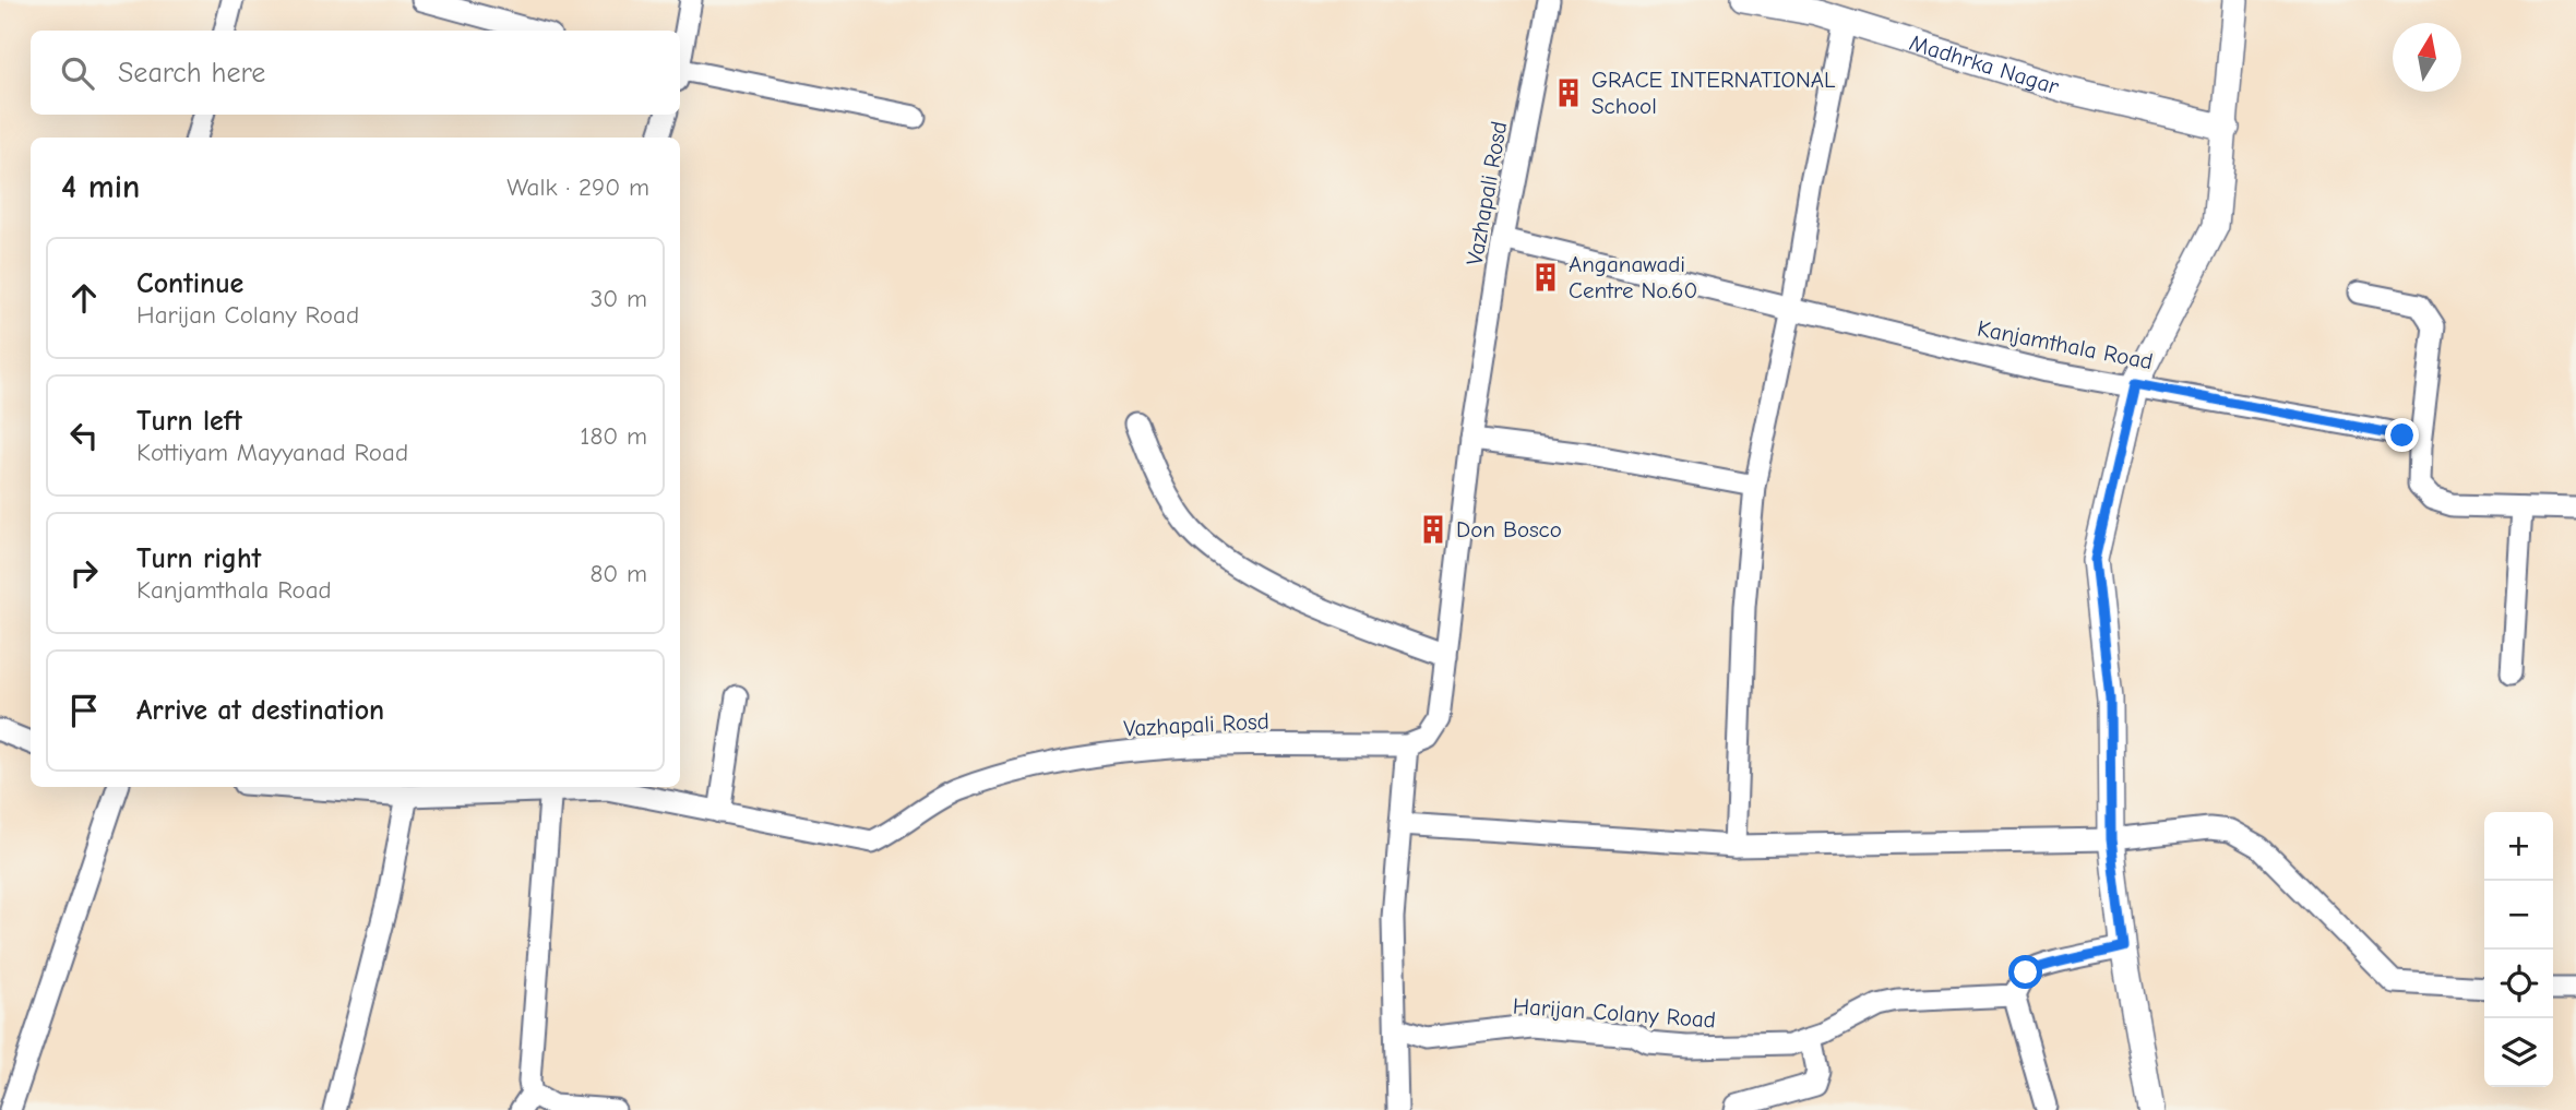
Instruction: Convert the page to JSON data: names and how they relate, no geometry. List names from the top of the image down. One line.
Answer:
{"streets":{"street":["Madhrka Nagar","Vazhapali Rosd","Kanjamthala Road","Harijan Colany Road"]},"crossings":[["Vazhapali Rosd","Kanjamthala Road"]],"places":{"building":["GRACE INTERNATIONAL School","Anganawadi Centre No.60","Don Bosco"]},"north":"top","page":{"search":"Search here","heading":["4 min","Walk · 290 m"],"list":[["Continue","Harijan Colany Road","30 m"],["Turn left","Kottiyam Mayyanad Road","180 m"],["Turn right","Kanjamthala Road","80 m"],"Arrive at destination"],"map_buttons":["+","−"]}}
